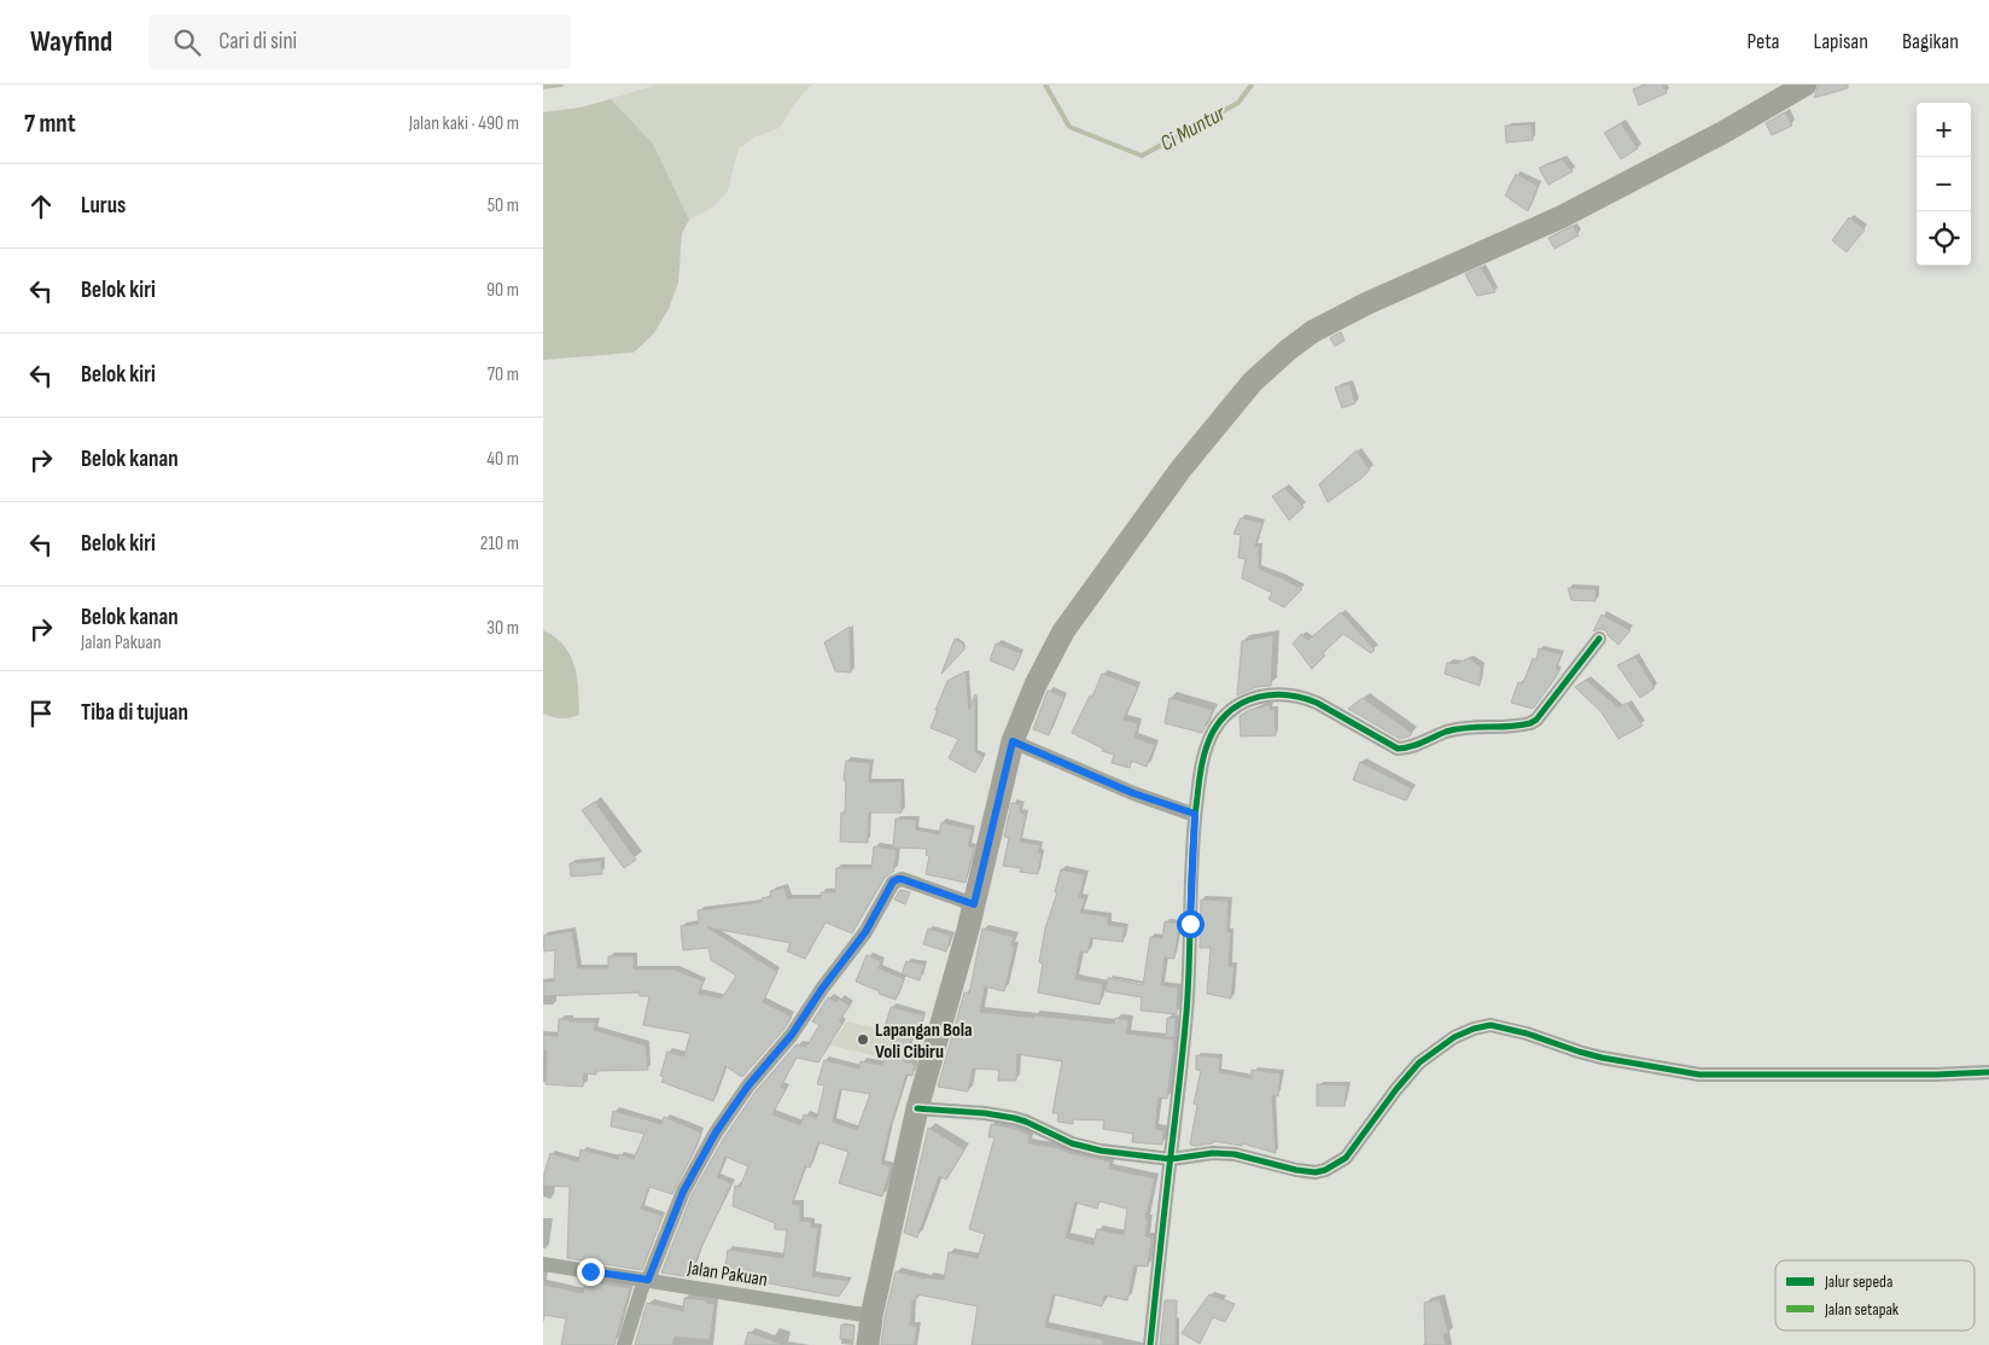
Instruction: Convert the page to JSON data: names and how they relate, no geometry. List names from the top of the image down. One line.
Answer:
{"streets":{"street":["Jalan Pakuan"]},"water":["Ci Muntur"],"places":["Lapangan Bola Voli Cibiru"],"legend":["Jalur sepeda","Jalan setapak"],"page":{"header":"Wayfind","search":"Cari di sini","nav":["Peta","Lapisan","Bagikan"],"heading":["7 mnt","Jalan kaki · 490 m"],"map_buttons":["+","−"],"list":[["Lurus","50 m"],["Belok kiri","90 m"],["Belok kiri","70 m"],["Belok kanan","40 m"],["Belok kiri","210 m"],["Belok kanan","Jalan Pakuan","30 m"],"Tiba di tujuan"]}}
